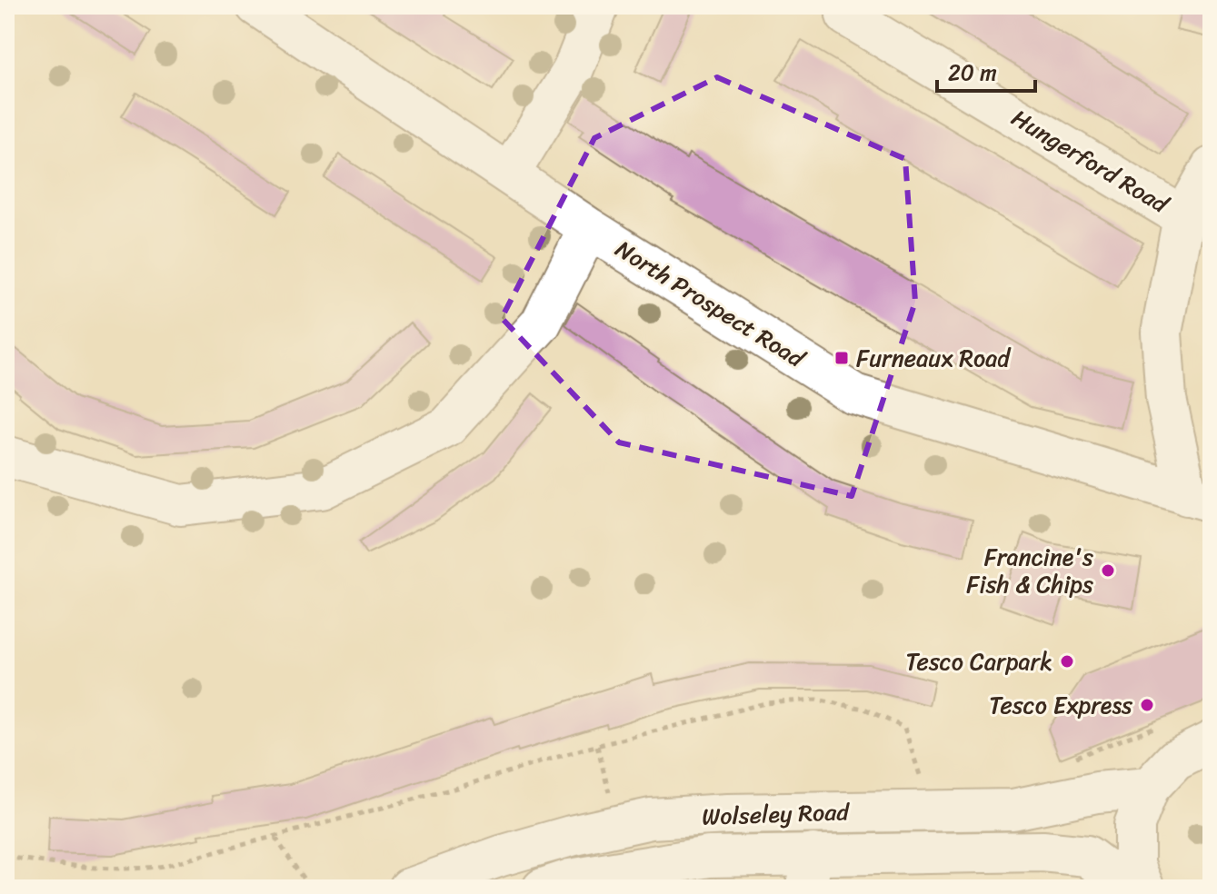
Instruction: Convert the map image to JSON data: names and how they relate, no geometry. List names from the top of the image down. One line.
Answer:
{"streets":{"street":["Hungerford Road","North Prospect Road","Wolseley Road"]},"places":{"transit":["Furneaux Road"],"other":["Francine's Fish & Chips","Tesco Carpark","Tesco Express"]},"scale_bar":"20 m"}
